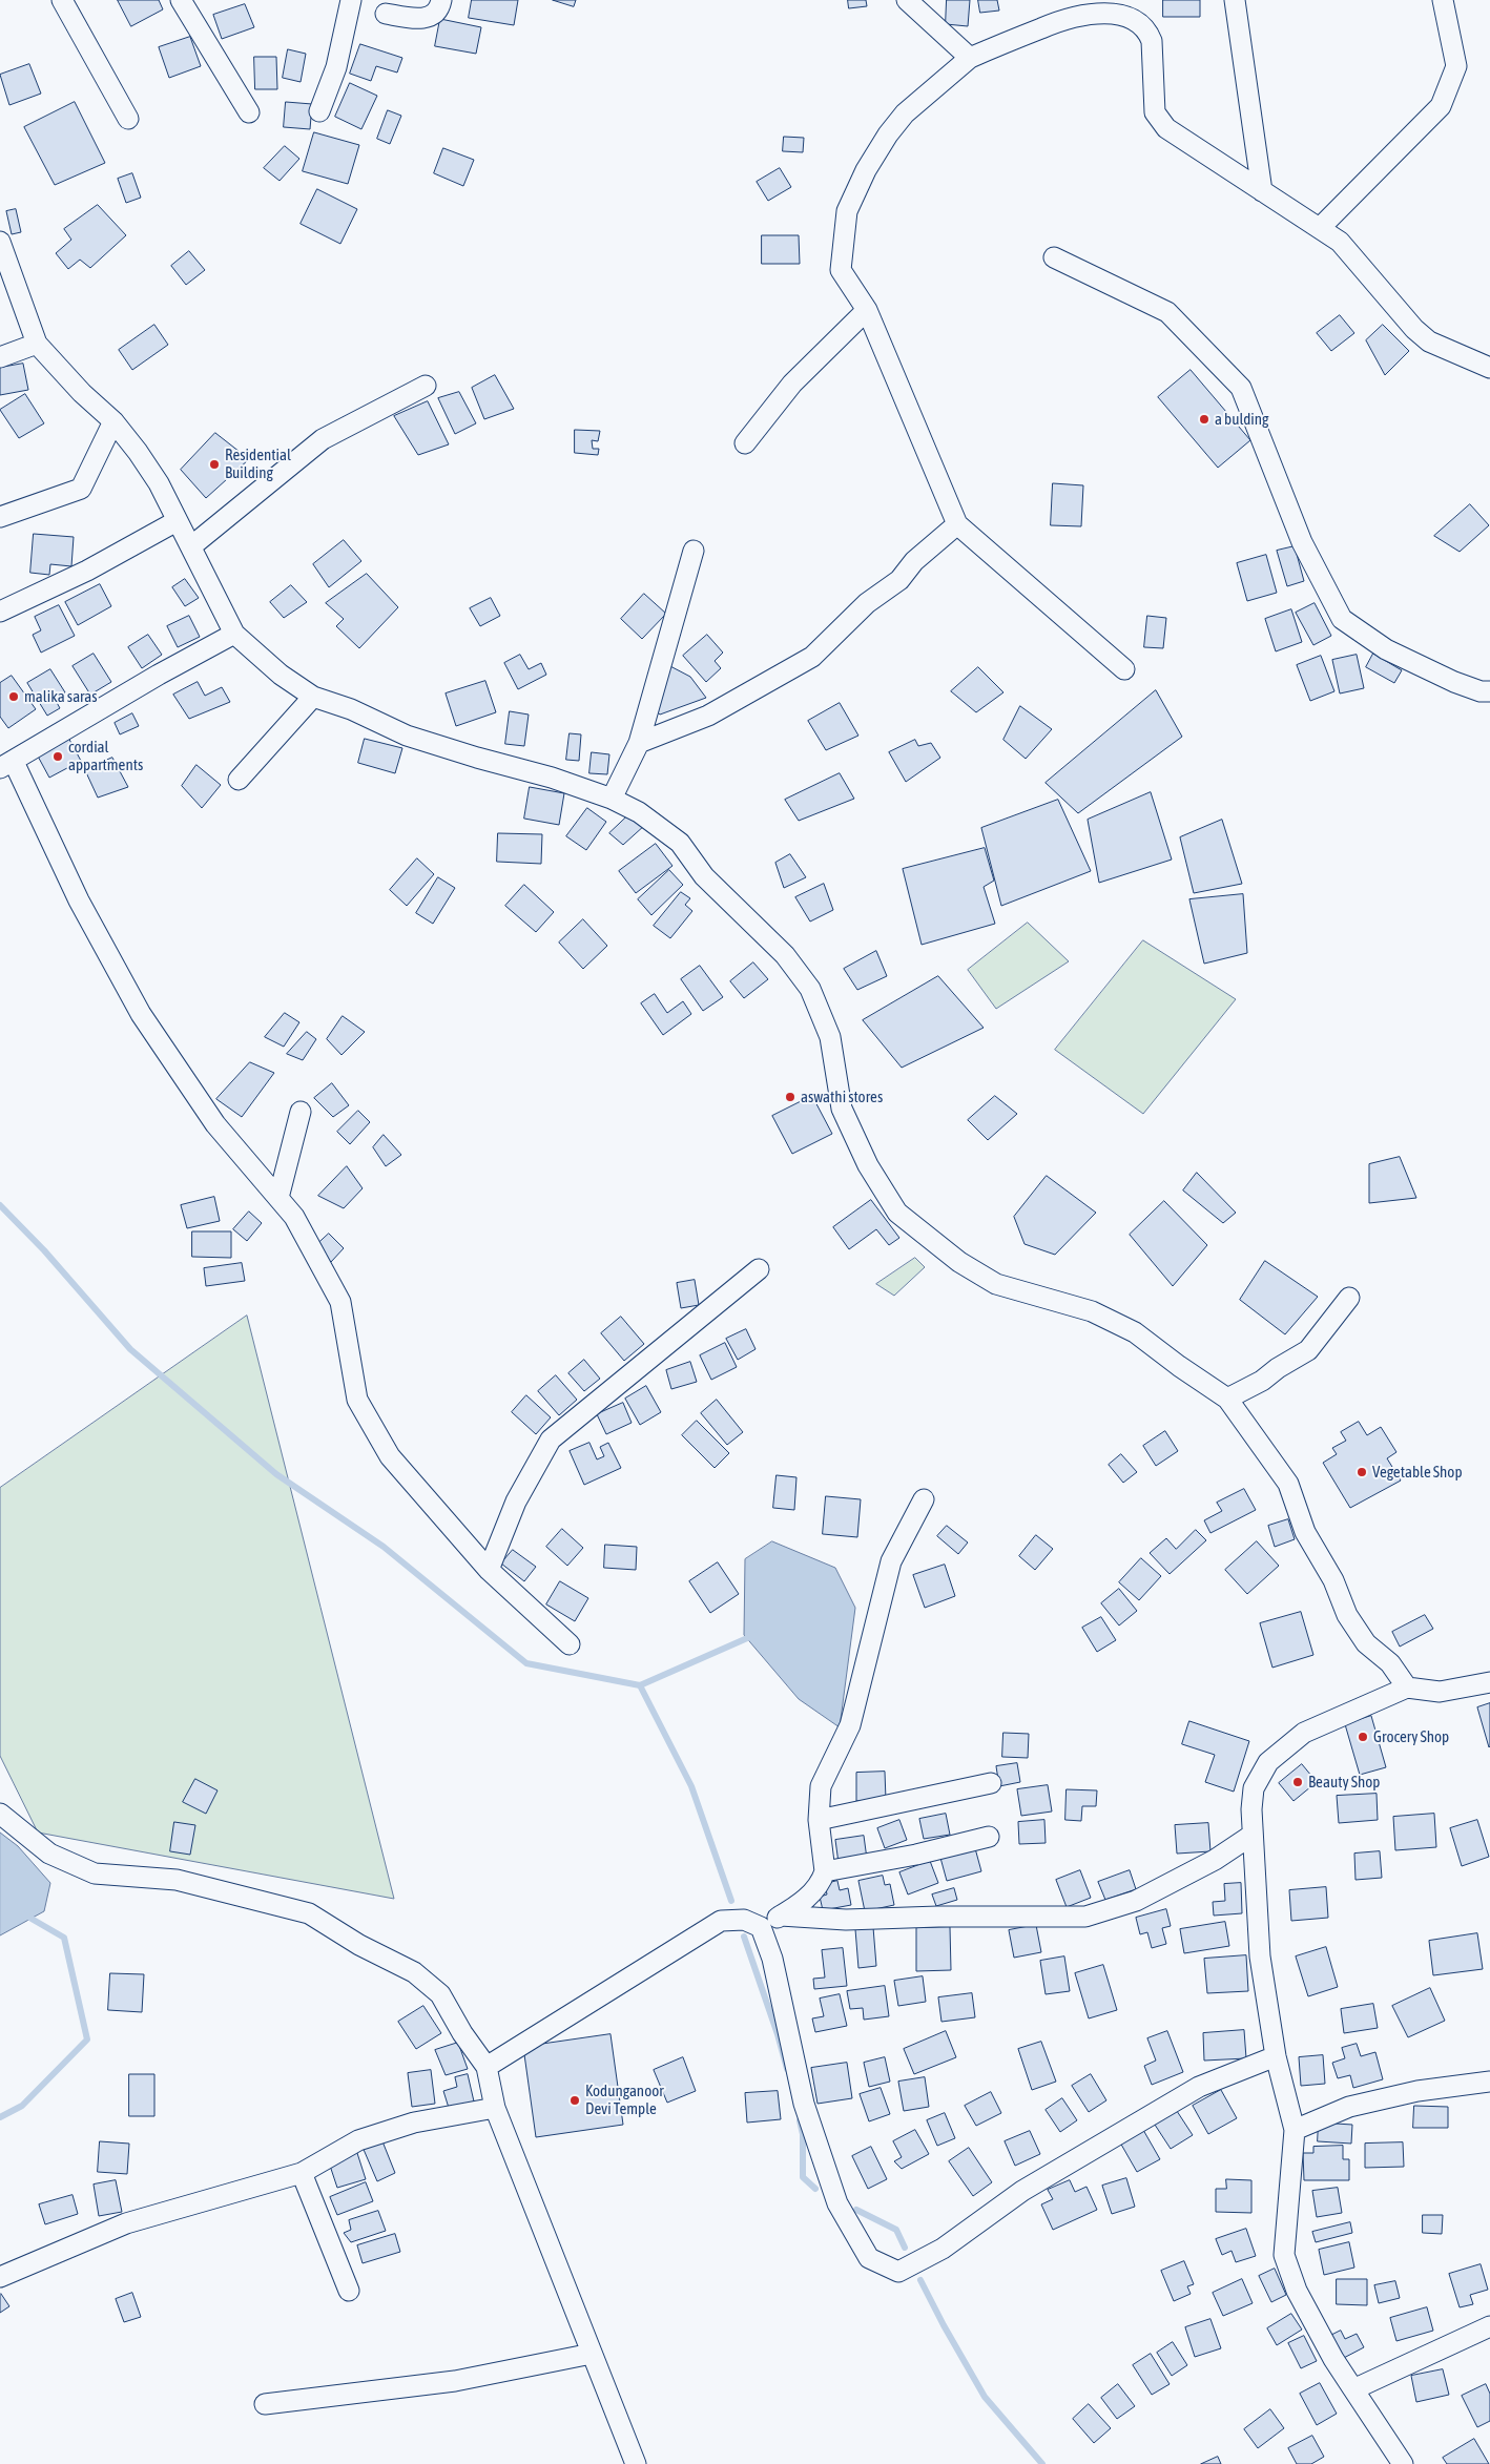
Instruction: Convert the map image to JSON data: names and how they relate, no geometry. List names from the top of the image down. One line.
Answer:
{"places":["a bulding","Residential Building","malika saras","cordial appartments","aswathi stores","Vegetable Shop","Grocery Shop","Beauty Shop","Kodunganoor Devi Temple"]}
